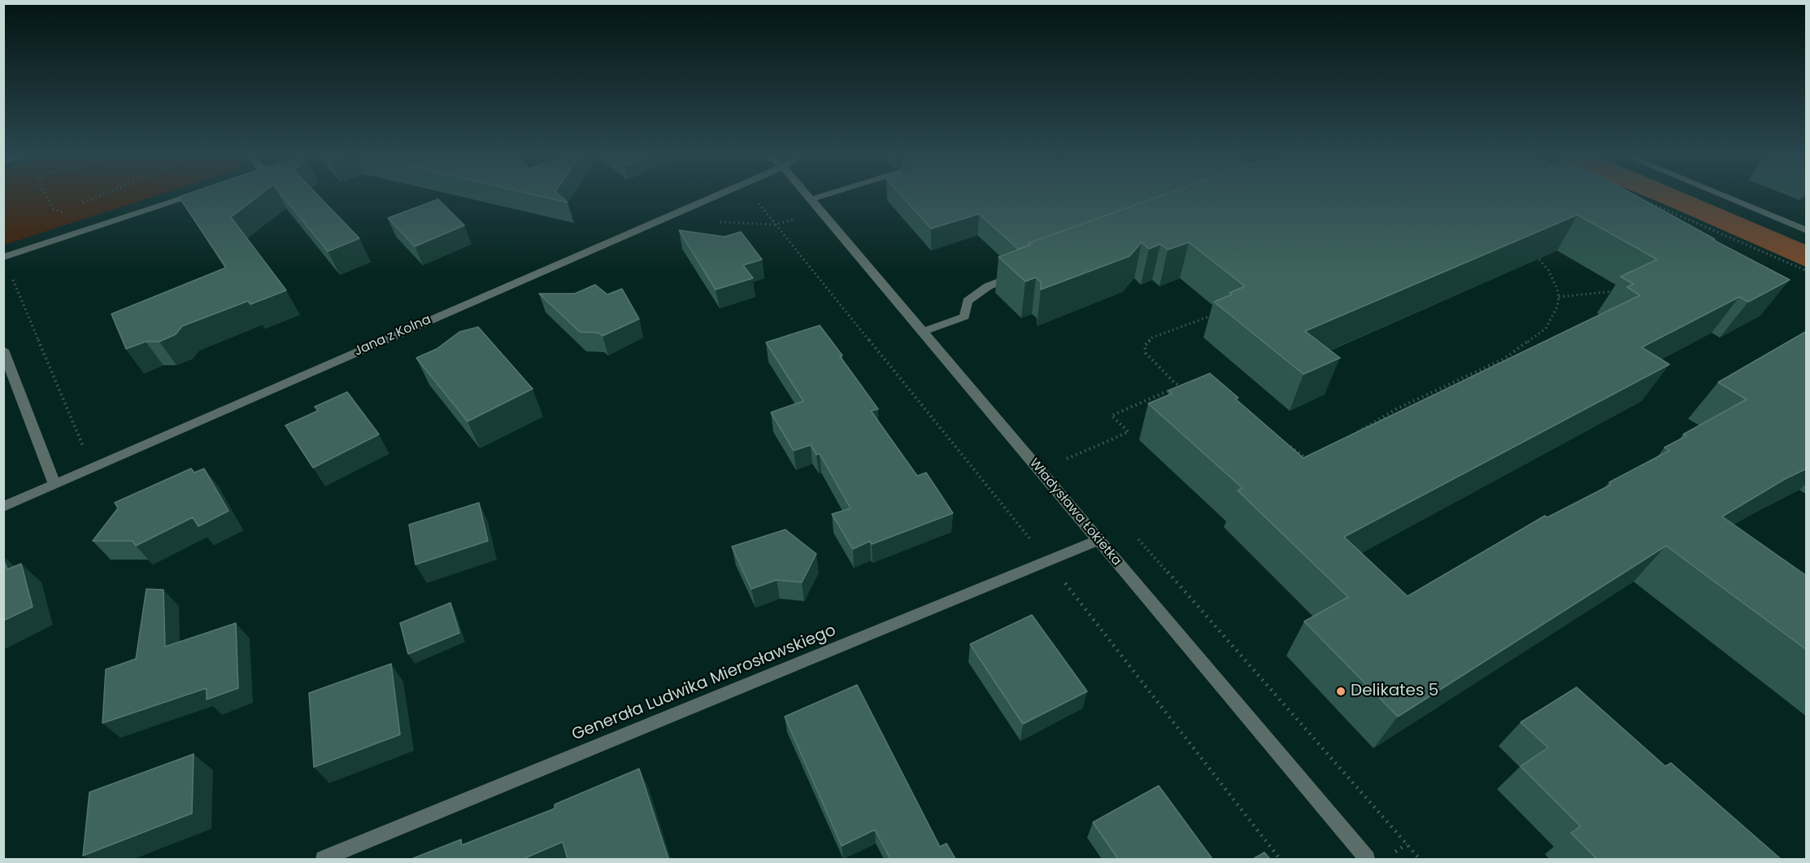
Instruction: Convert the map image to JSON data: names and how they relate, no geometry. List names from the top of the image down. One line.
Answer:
{"streets":{"street":["Jana z Kolna","Władysława Łokietka","Generała Ludwika Mierosławskiego"]},"crossings":[["Władysława Łokietka","Generała Ludwika Mierosławskiego"]],"places":["Delikates 5"]}
